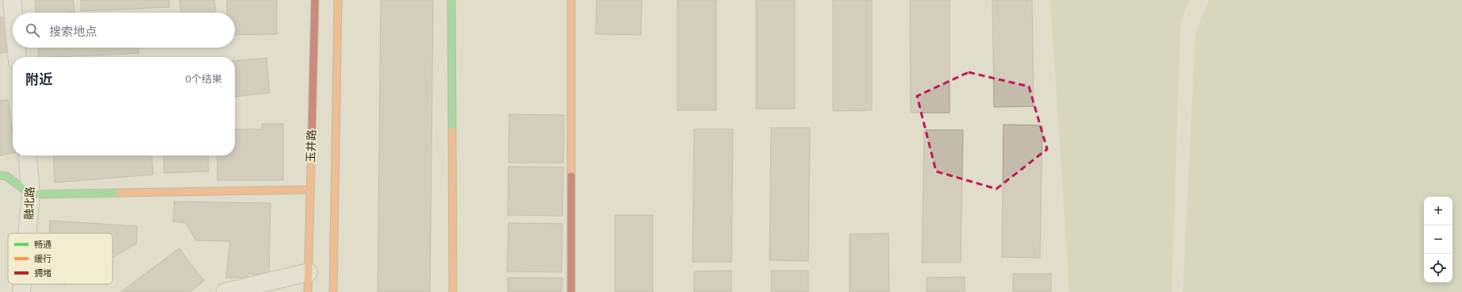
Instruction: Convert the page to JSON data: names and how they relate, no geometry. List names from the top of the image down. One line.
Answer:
{"streets":{"street":["玉井路","融北路"]},"legend":["畅通","缓行","拥堵"],"page":{"search":"搜索地点","heading":["附近","0个结果"],"map_buttons":["+","−"]}}
